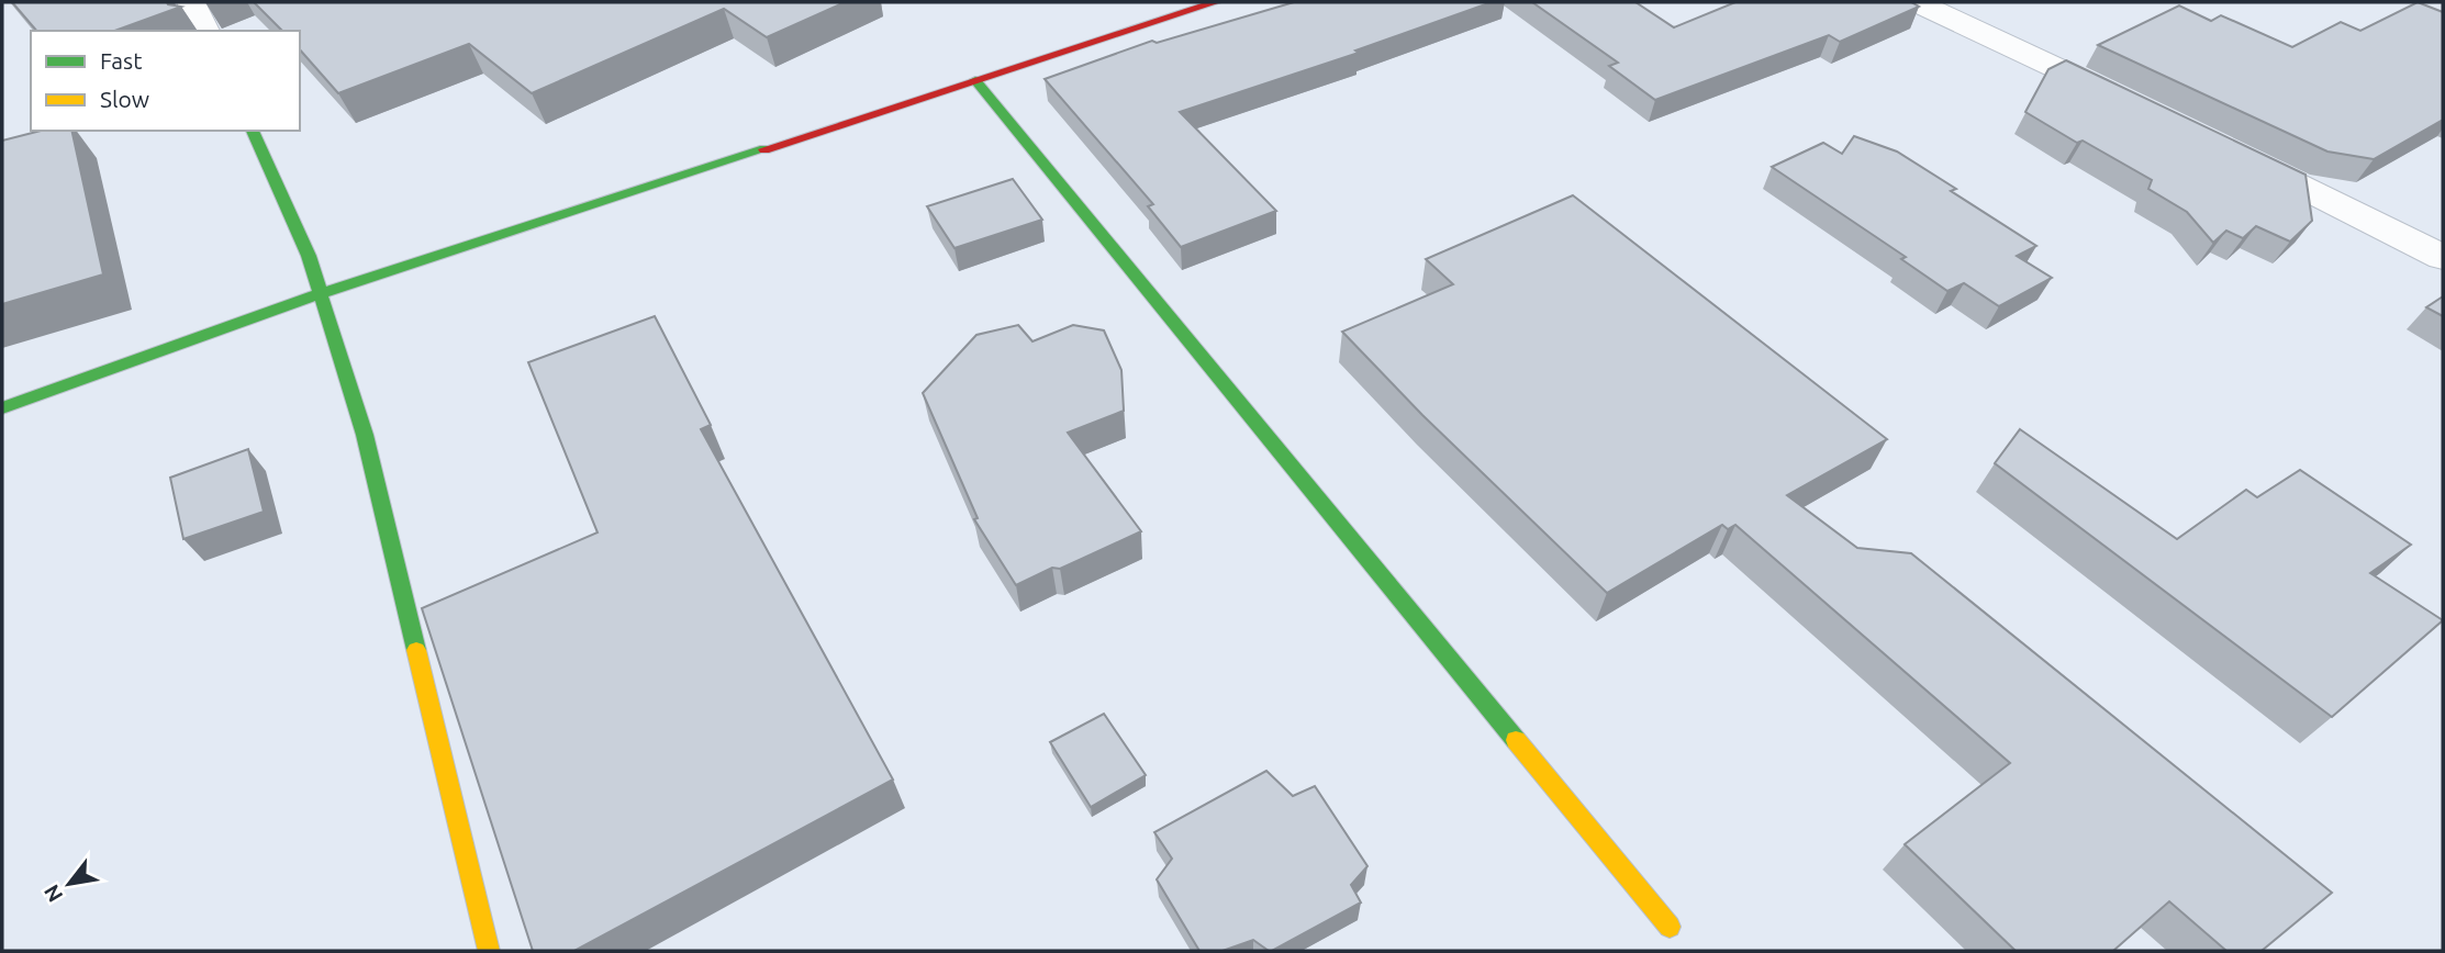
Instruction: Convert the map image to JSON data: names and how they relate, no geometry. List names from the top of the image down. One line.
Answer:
{"legend":["Fast","Slow"],"north":"bottom left"}
